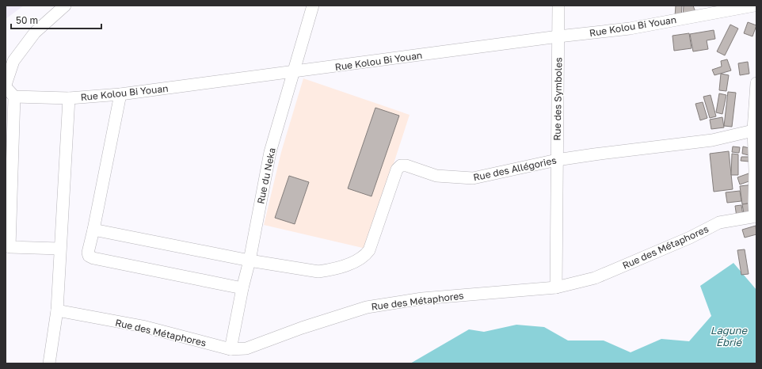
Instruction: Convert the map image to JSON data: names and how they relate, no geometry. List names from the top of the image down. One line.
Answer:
{"streets":{"street":["Rue Kolou Bi Youan","Rue des Symboles","Rue des Allégories","Rue du Neka","Rue des Métaphores"]},"crossings":[["Rue Kolou Bi Youan","Rue des Symboles"],["Rue Kolou Bi Youan","Rue du Neka"],["Rue des Symboles","Rue des Allégories"],["Rue des Symboles","Rue des Métaphores"],["Rue des Allégories","Rue du Neka"],["Rue du Neka","Rue des Métaphores"]],"water":["Lagune Ébrié"],"scale_bar":"50 m"}
